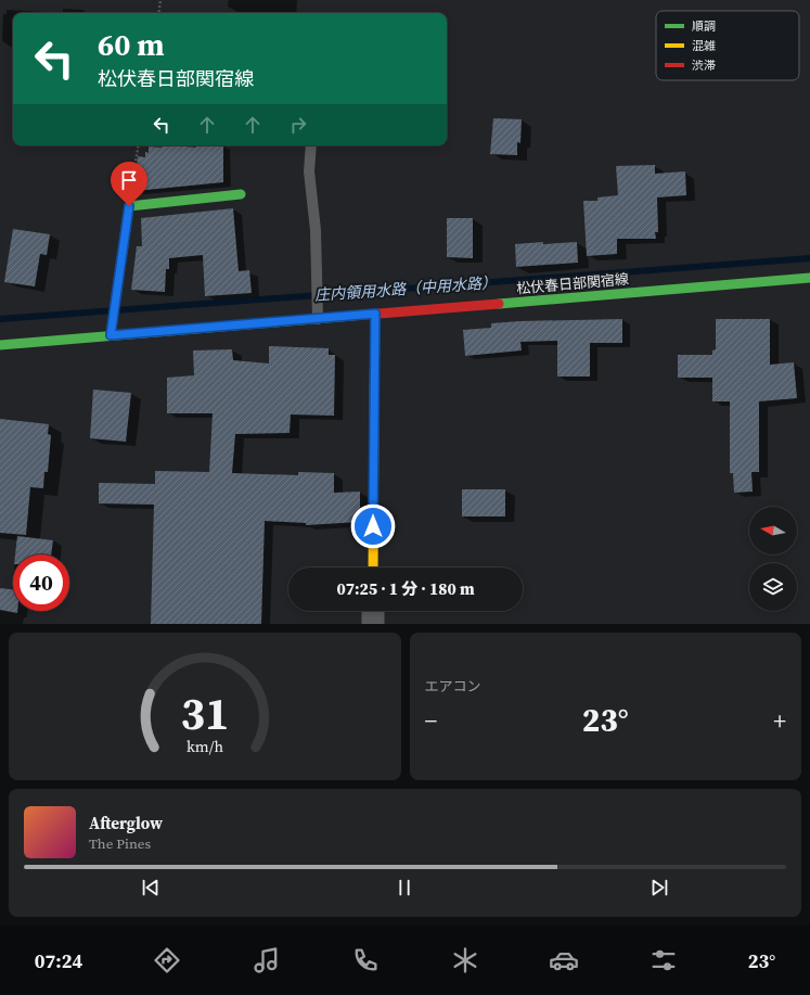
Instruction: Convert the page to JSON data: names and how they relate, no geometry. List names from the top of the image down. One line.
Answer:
{"streets":{"main road":["松伏春日部関宿線"]},"water":["庄内領用水路（中用水路）"],"legend":["順調","混雑","渋滞"],"north":"left","page":{"turn":["60 m","松伏春日部関宿線"],"limit":"40","trip":"07:25 · 1 分 · 180 m","tile":"エアコン","heat":["−","23°","+"],"song":["Afterglow","The Pines"],"tabs":["07:24","23°"],"gauge":["31","km/h"]}}
